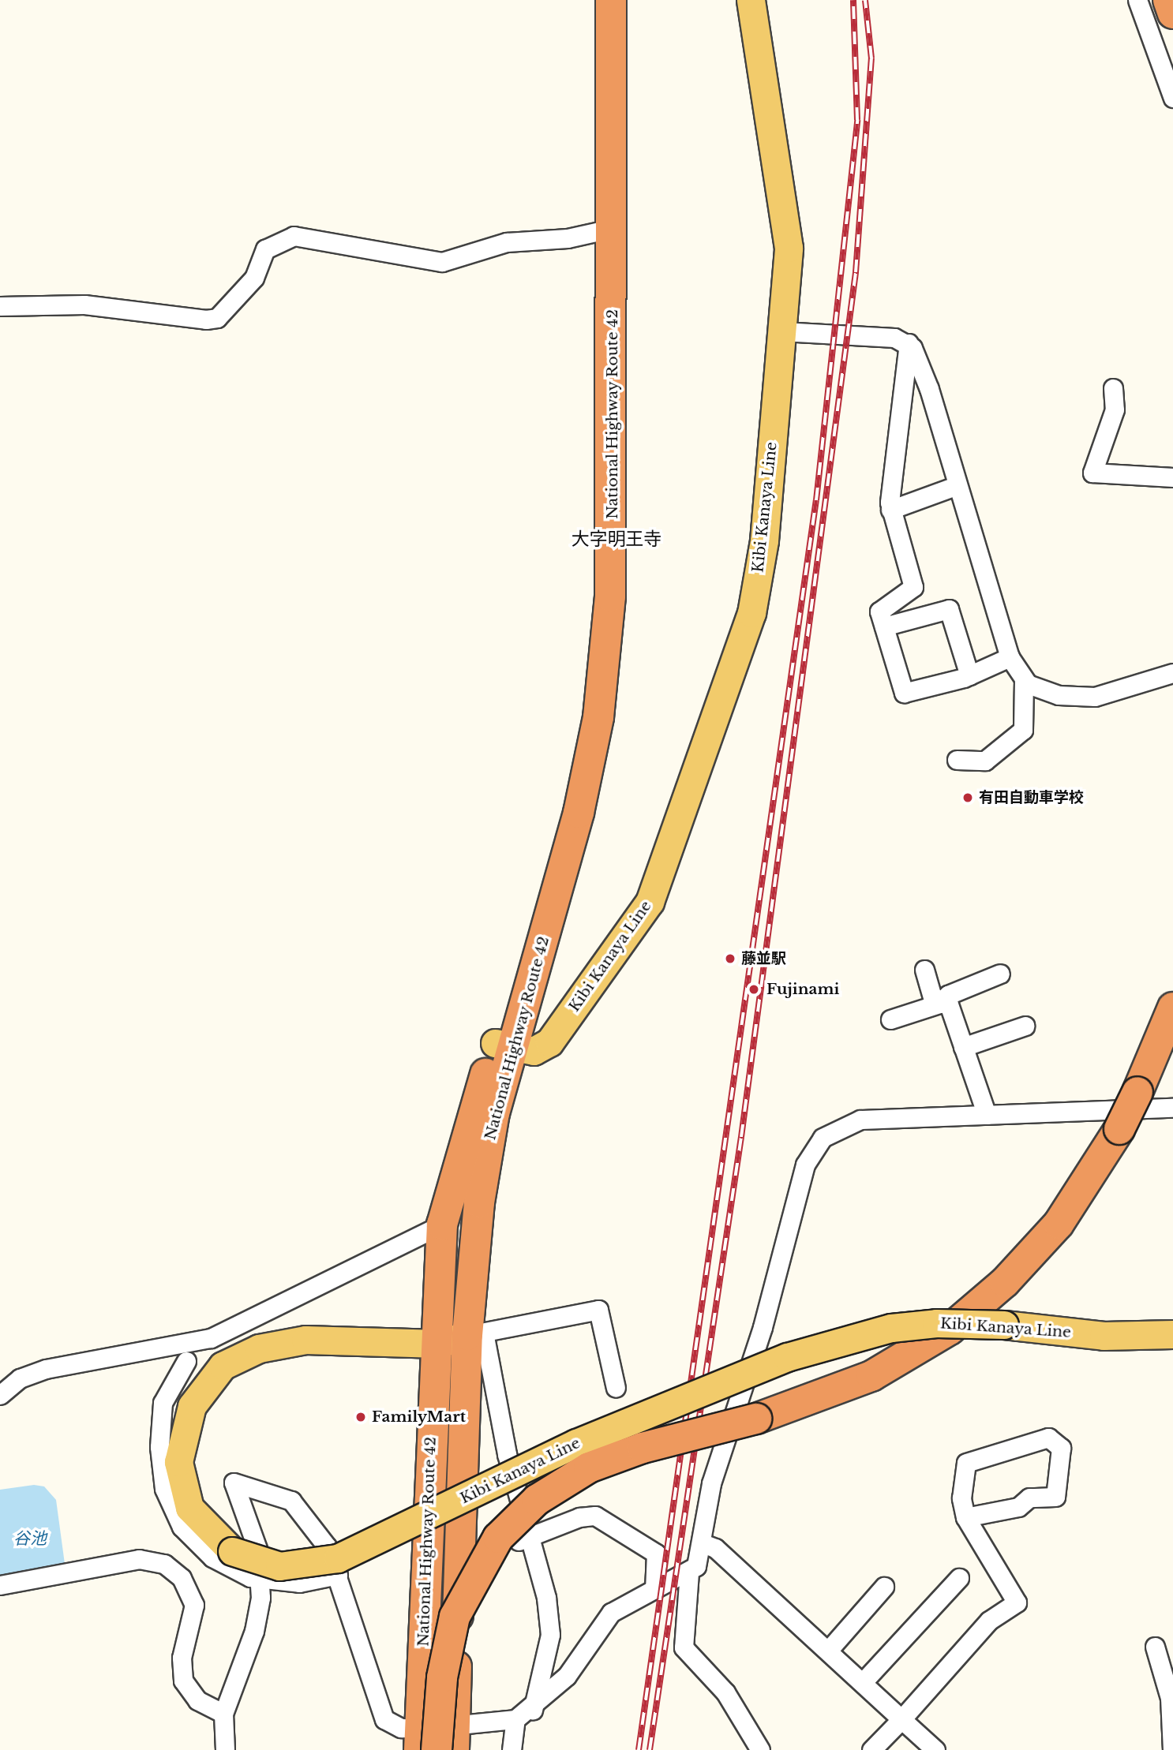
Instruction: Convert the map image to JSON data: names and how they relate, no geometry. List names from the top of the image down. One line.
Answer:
{"streets":{"highway":["National Highway Route 42"],"main road":["Kibi Kanaya Line"]},"crossings":[["National Highway Route 42","Kibi Kanaya Line"]],"districts":["大字明王寺"],"water":["谷池"],"places":["有田自動車学校","藤並駅","Fujinami","FamilyMart"]}
